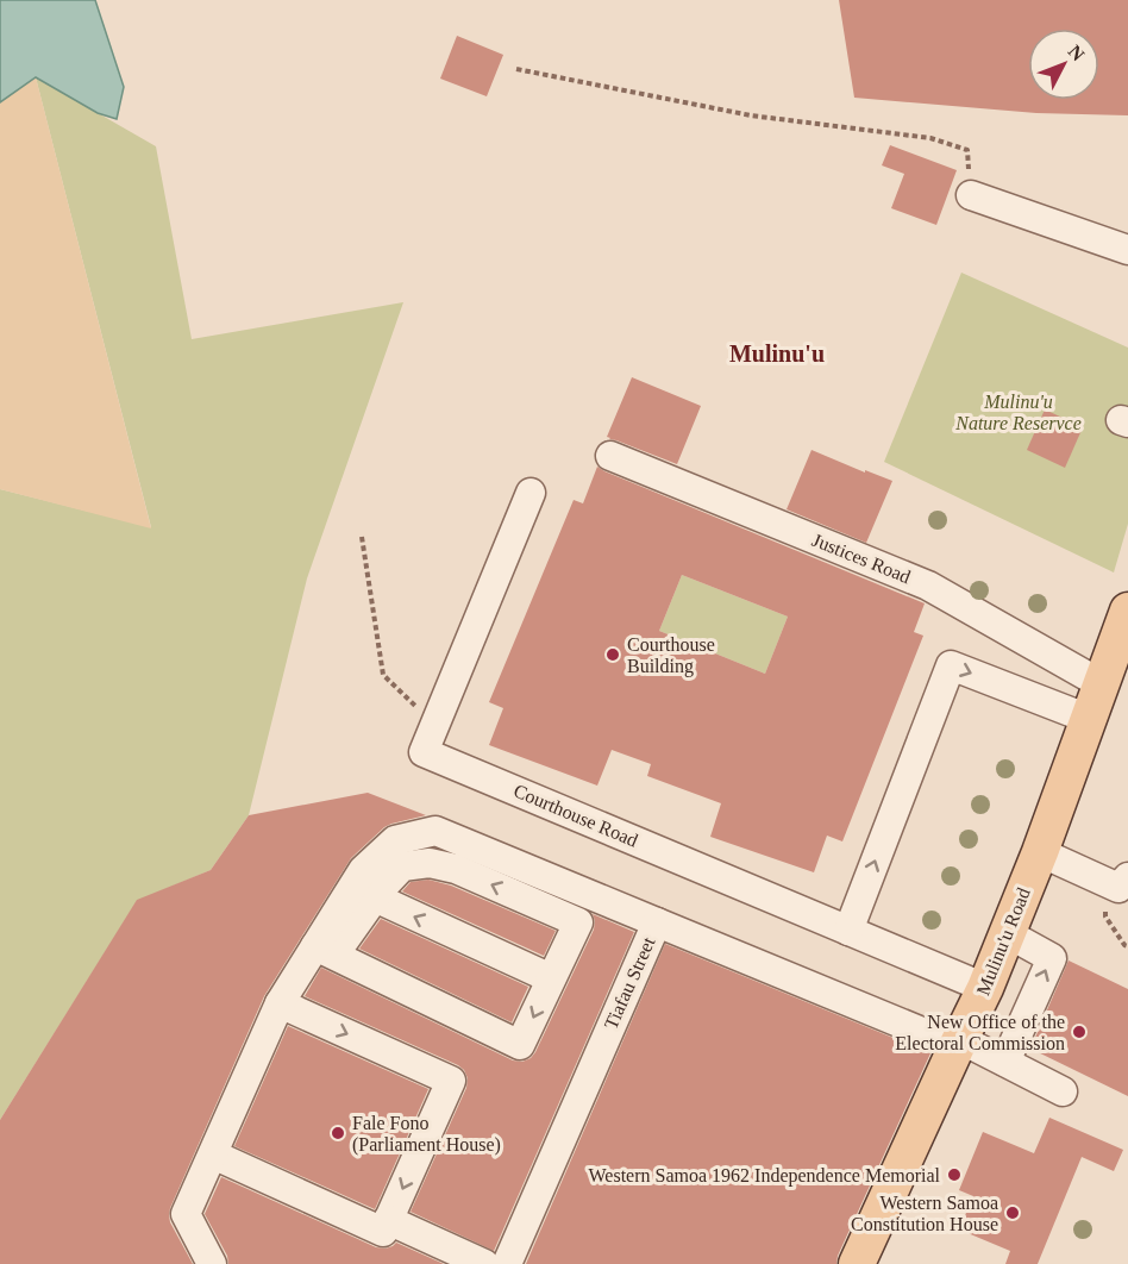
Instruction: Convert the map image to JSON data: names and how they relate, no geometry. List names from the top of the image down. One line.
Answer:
{"streets":{"main road":["Mulinu'u Road"],"street":["Justices Road","Courthouse Road","Tiafau Street"]},"crossings":[["Justices Road","Mulinu'u Road"],["Courthouse Road","Mulinu'u Road"],["Mulinu'u Road","Tiafau Street"]],"districts":["Mulinu'u"],"parks":["Mulinu'u Nature Reservce"],"places":["Courthouse Building","New Office of the Electoral Commission","Fale Fono (Parliament House)","Western Samoa 1962 Independence Memorial","Western Samoa Constitution House"],"north":"top right"}
